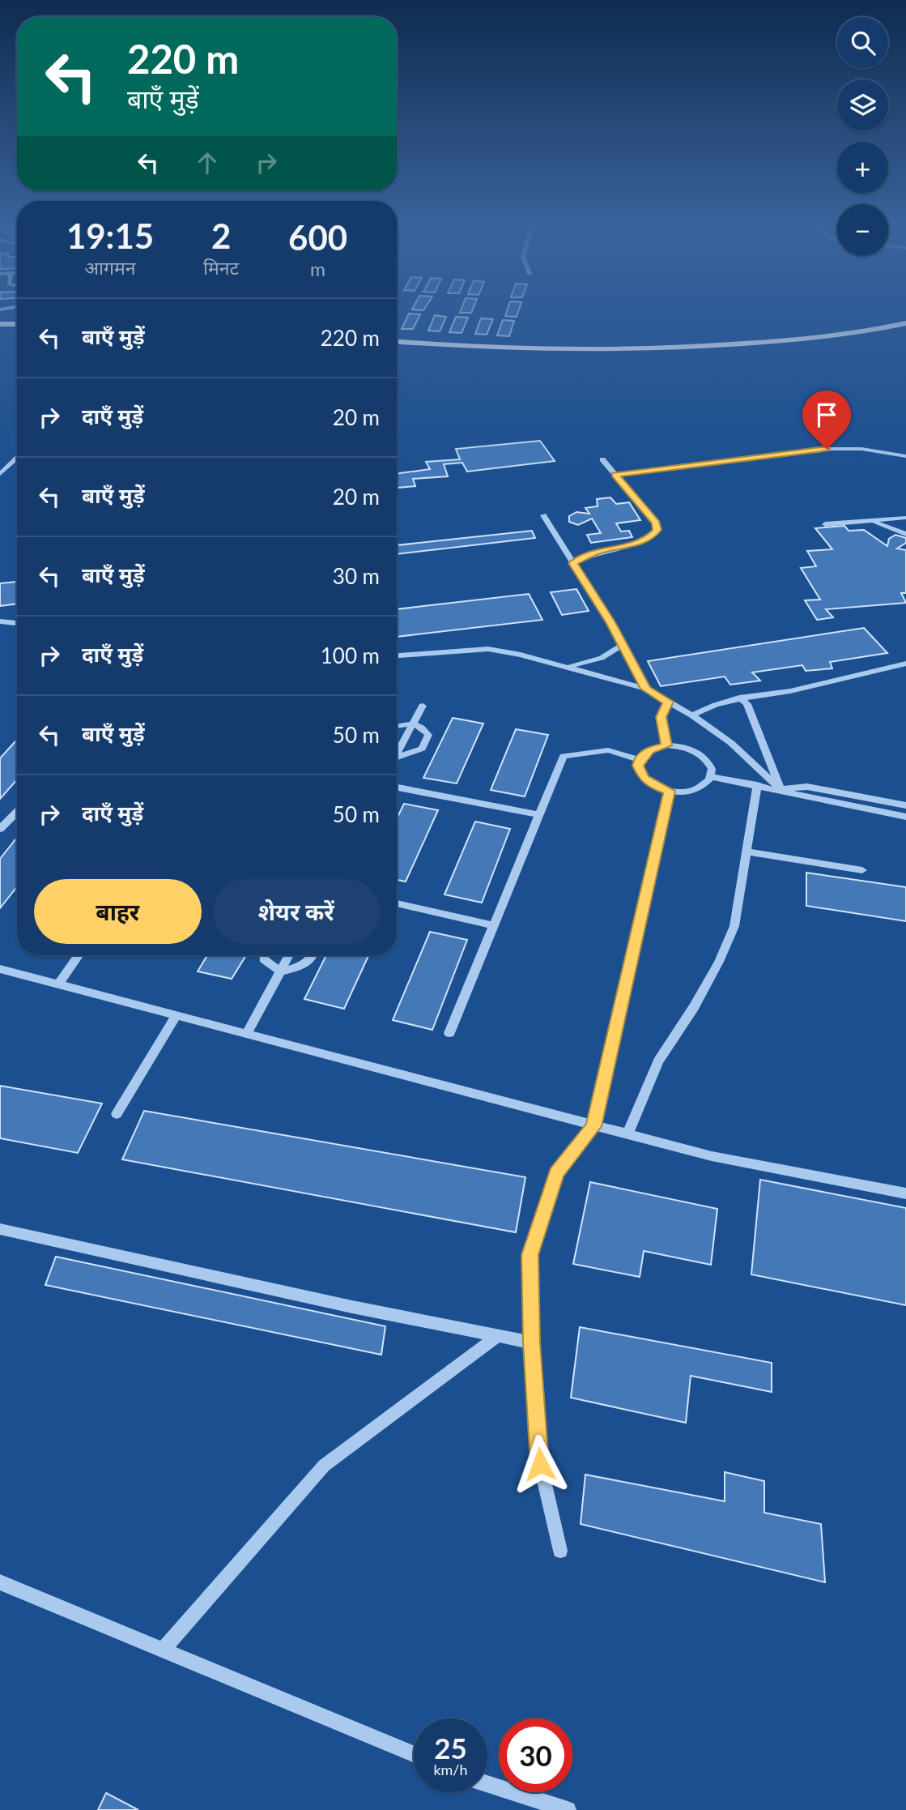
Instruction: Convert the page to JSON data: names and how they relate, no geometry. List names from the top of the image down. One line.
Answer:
{"page":{"map_buttons":["+","−"],"turn":["220 m","बाएँ मुड़ें"],"eta":["19:15","आगमन","2","मिनट","600","m"],"list":[{"name":"बाएँ मुड़ें","value":"220 m"},{"name":"दाएँ मुड़ें","value":"20 m"},{"name":"बाएँ मुड़ें","value":"20 m"},{"name":"बाएँ मुड़ें","value":"30 m"},{"name":"दाएँ मुड़ें","value":"100 m"},{"name":"बाएँ मुड़ें","value":"50 m"},{"name":"दाएँ मुड़ें","value":"50 m"}],"buttons":["बाहर","शेयर करें"],"speed":"25 km/h","limit":"30"}}
